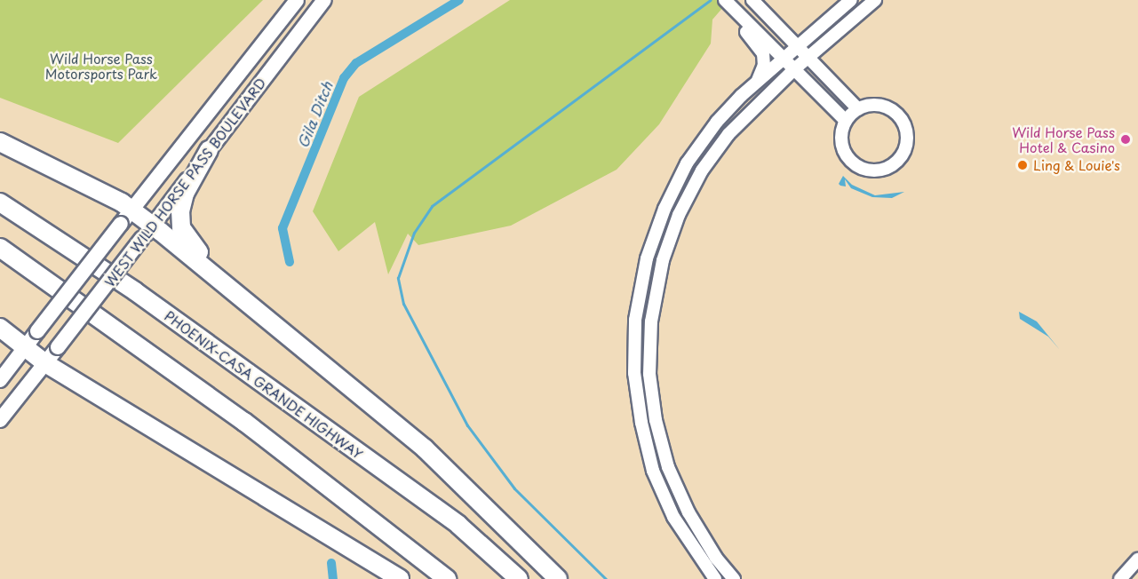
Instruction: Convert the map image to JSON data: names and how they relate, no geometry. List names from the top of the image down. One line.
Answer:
{"streets":{"highway":["PHOENIX-CASA GRANDE HIGHWAY"],"main road":["WEST WILD HORSE PASS BOULEVARD"]},"water":["Gila Ditch"],"parks":["Wild Horse Pass Motorsports Park"],"places":["Wild Horse Pass Hotel & Casino","Ling & Louie's"]}
